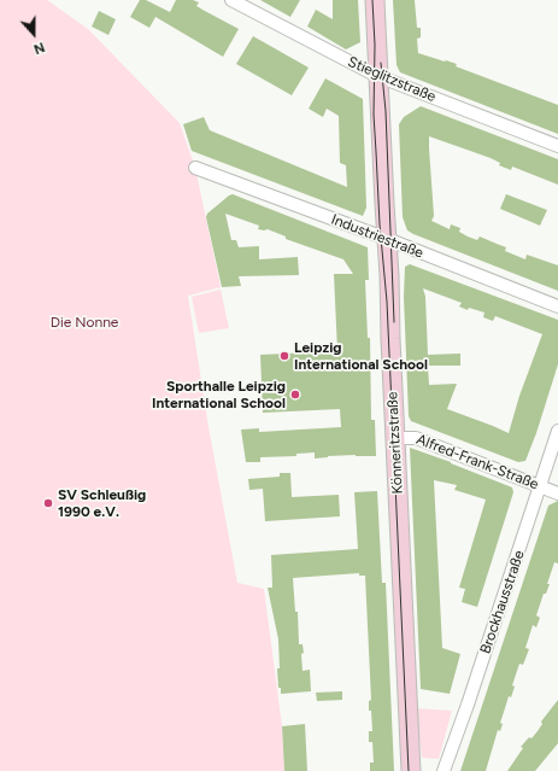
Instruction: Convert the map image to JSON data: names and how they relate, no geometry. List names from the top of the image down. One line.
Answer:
{"streets":{"main road":["Könneritzstraße"],"street":["Stieglitzstraße","Industriestraße","Alfred-Frank-Straße","Brockhausstraße"]},"crossings":[["Stieglitzstraße","Könneritzstraße"],["Industriestraße","Könneritzstraße"],["Könneritzstraße","Alfred-Frank-Straße"],["Alfred-Frank-Straße","Brockhausstraße"]],"parks":["Die Nonne"],"places":["Leipzig International School","Sporthalle Leipzig International School","SV Schleußig 1990 e.V."],"north":"bottom"}
